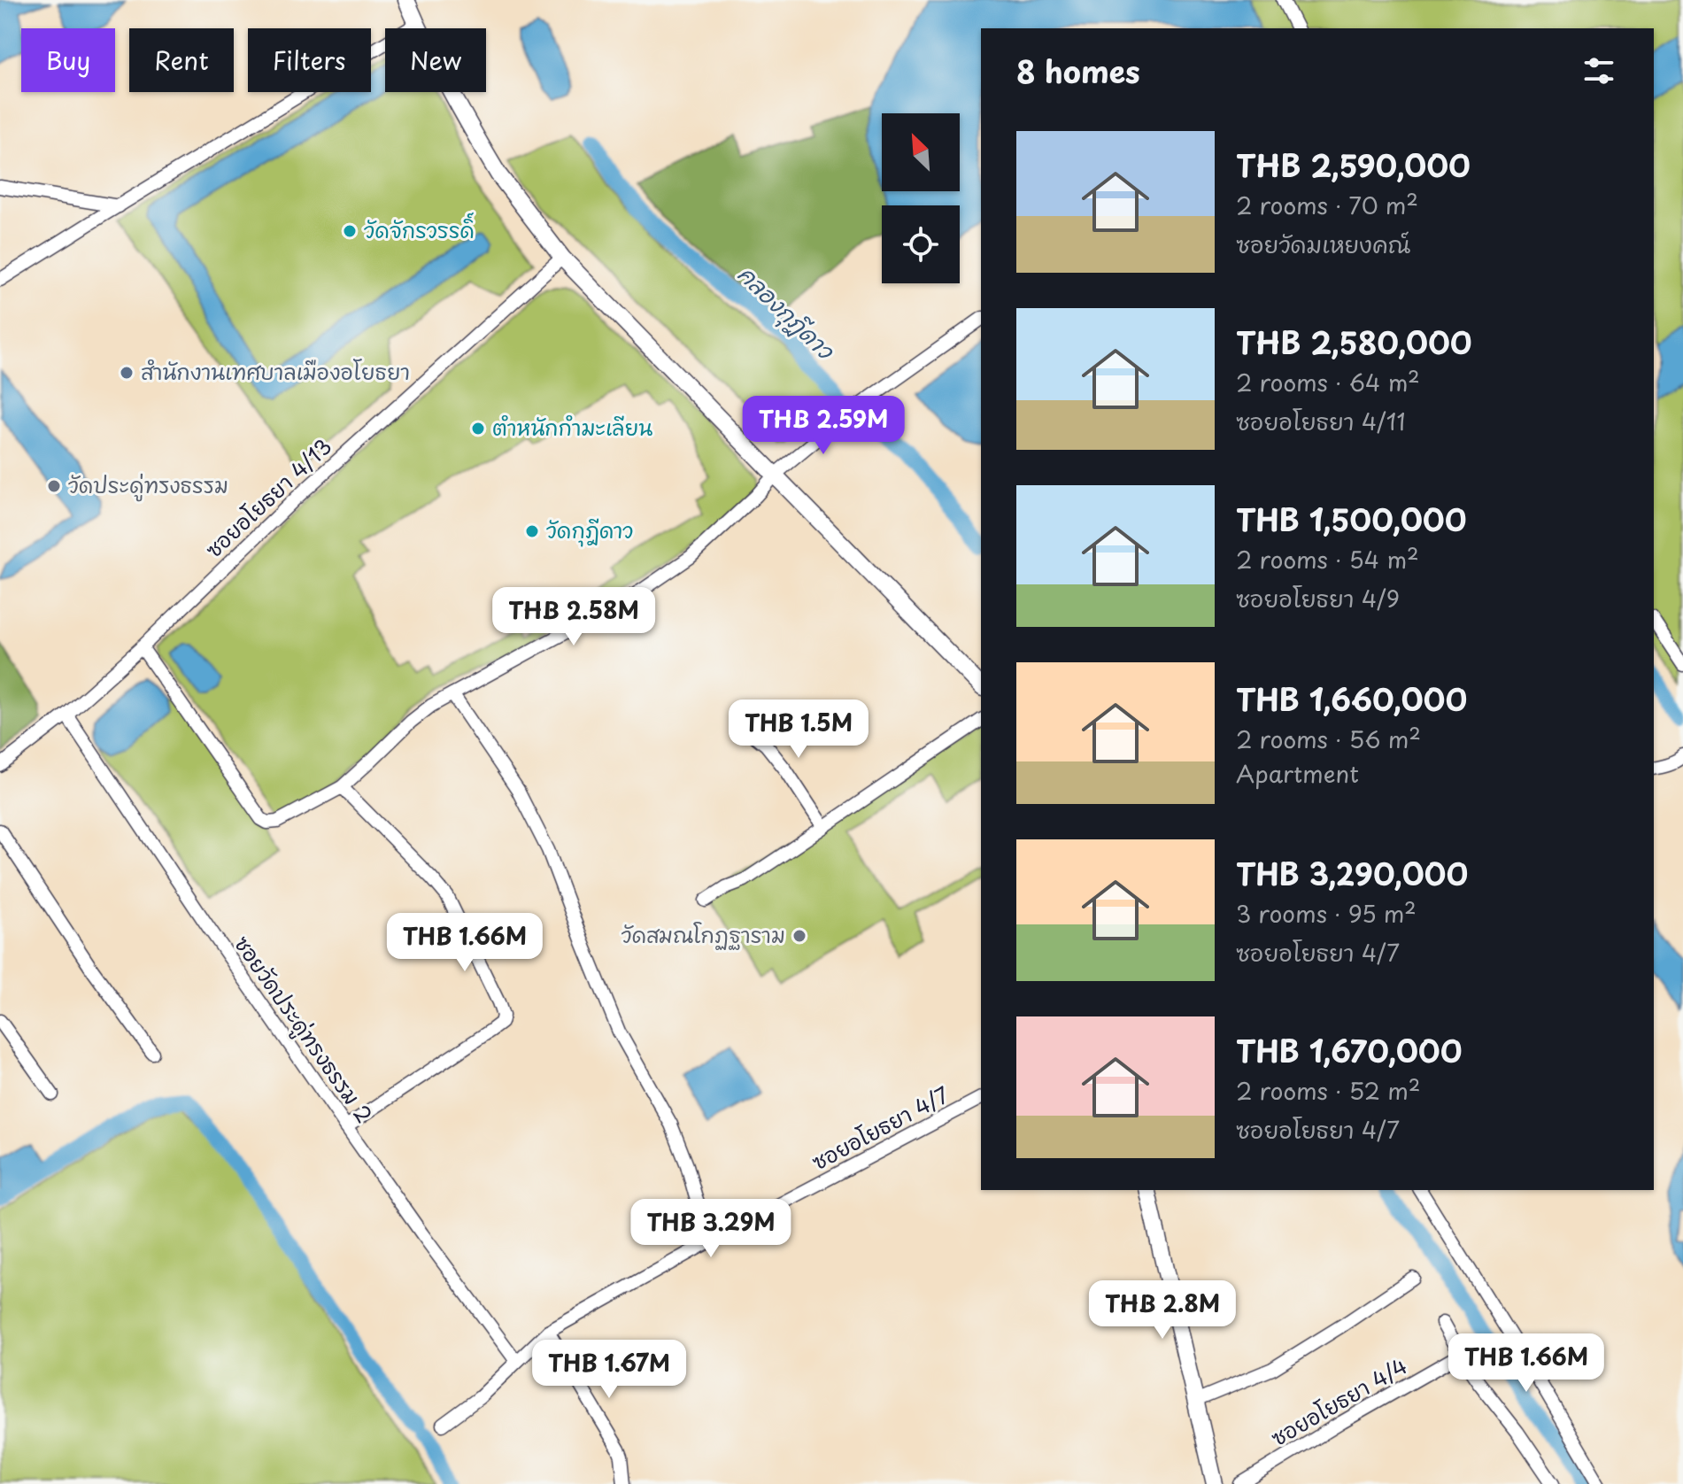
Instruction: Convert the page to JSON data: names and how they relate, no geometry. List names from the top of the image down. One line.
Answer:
{"streets":{"street":["ซอยอโยธยา 4/13","ซอยวัดประดู่ทรงธรรม 2","ซอยอโยธยา 4/7","ซอยอโยธยา 4/4"]},"crossings":[["ซอยอโยธยา 4/13","ซอยวัดประดู่ทรงธรรม 2"],["ซอยวัดประดู่ทรงธรรม 2","ซอยอโยธยา 4/7"]],"water":["คลองกุฎีดาว"],"places":["วัดจักรวรรดิ์","สำนักงานเทศบาลเมืองอโยธยา","ตำหนักกำมะเลียน","วัดประดู่ทรงธรรม","วัดกุฎีดาว","วัดสมณโกฏฐาราม"],"north":"top left","page":{"chip":["Buy","Rent","Filters","New"],"heading":"8 homes","list":[{"name":"THB 2,590,000","note":"2 rooms · 70 m² · ซอยวัดมเหยงคณ์"},{"name":"THB 2,580,000","note":"2 rooms · 64 m² · ซอยอโยธยา 4/11"},{"name":"THB 1,500,000","note":"2 rooms · 54 m² · ซอยอโยธยา 4/9"},{"name":"THB 1,660,000","note":"2 rooms · 56 m² · Apartment"},{"name":"THB 3,290,000","note":"3 rooms · 95 m² · ซอยอโยธยา 4/7"},{"name":"THB 1,670,000","note":"2 rooms · 52 m² · ซอยอโยธยา 4/7"}],"price":["THB 2.59M","THB 2.58M","THB 1.5M","THB 1.66M","THB 3.29M","THB 2.8M","THB 1.66M","THB 1.67M"]}}
